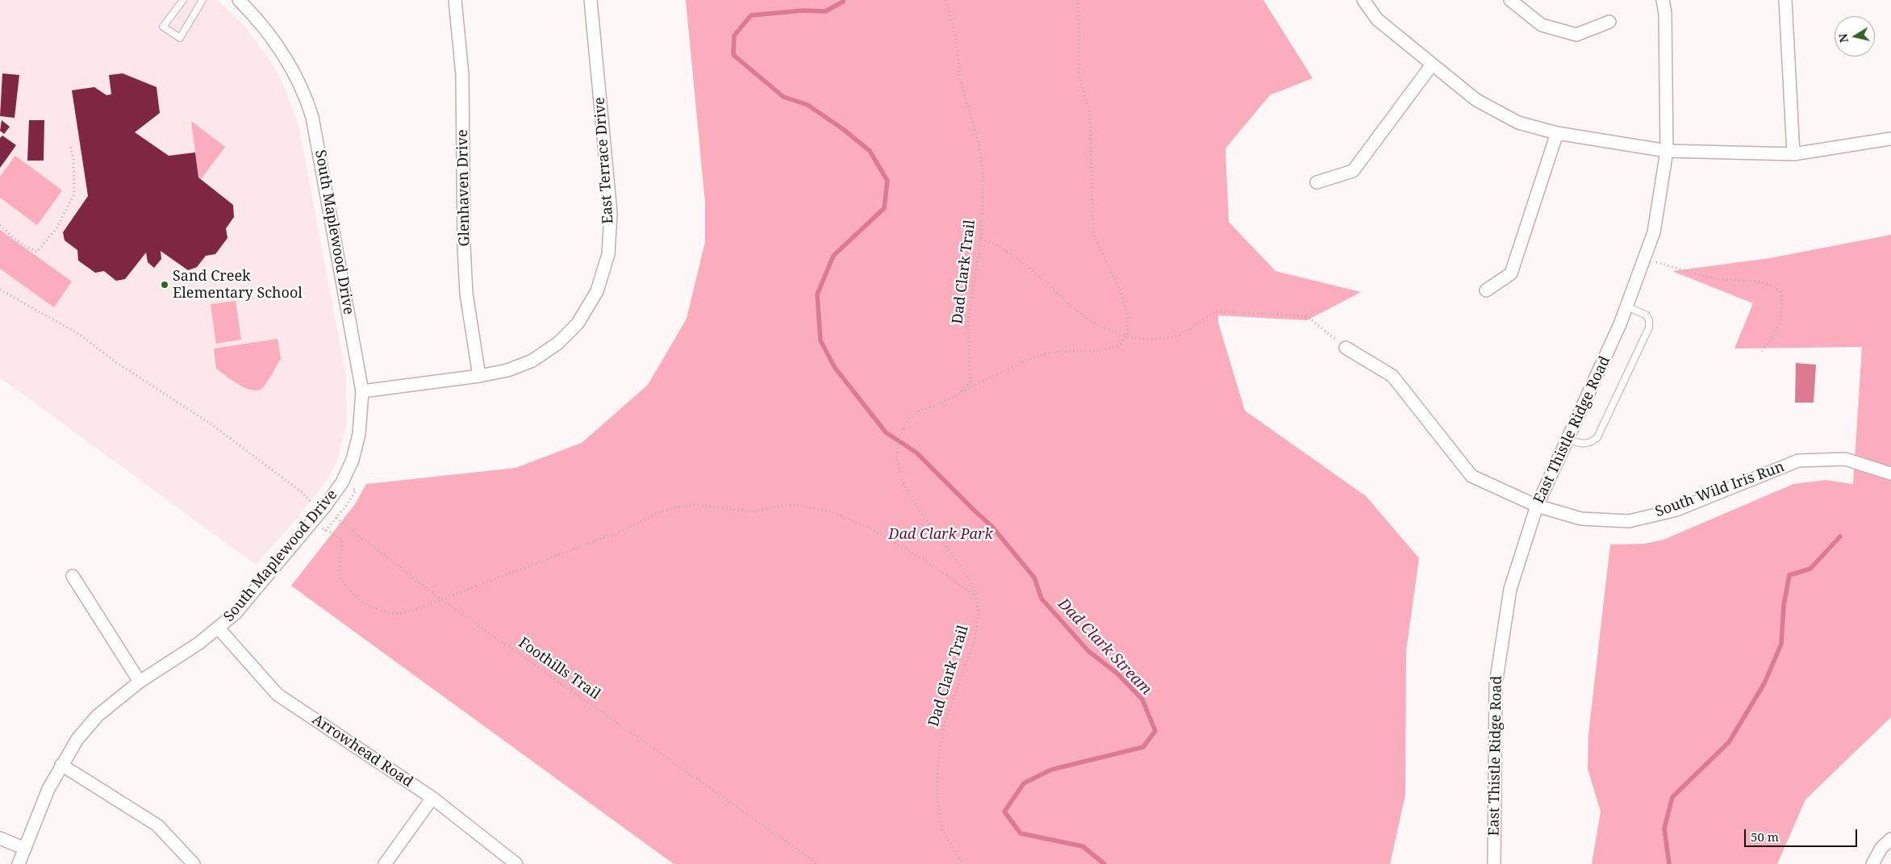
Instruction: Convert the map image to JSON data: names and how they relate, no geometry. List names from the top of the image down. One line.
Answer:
{"streets":{"street":["East Terrace Drive","Glenhaven Drive","South Maplewood Drive","East Thistle Ridge Road","South Wild Iris Run","Arrowhead Road"],"path":["Dad Clark Trail","Foothills Trail"]},"crossings":[["East Terrace Drive","Glenhaven Drive"],["East Terrace Drive","South Maplewood Drive"],["South Maplewood Drive","Arrowhead Road"],["East Thistle Ridge Road","South Wild Iris Run"]],"water":["Dad Clark Stream"],"parks":["Dad Clark Park"],"places":["Sand Creek Elementary School"],"scale_bar":"50 m","north":"left"}
